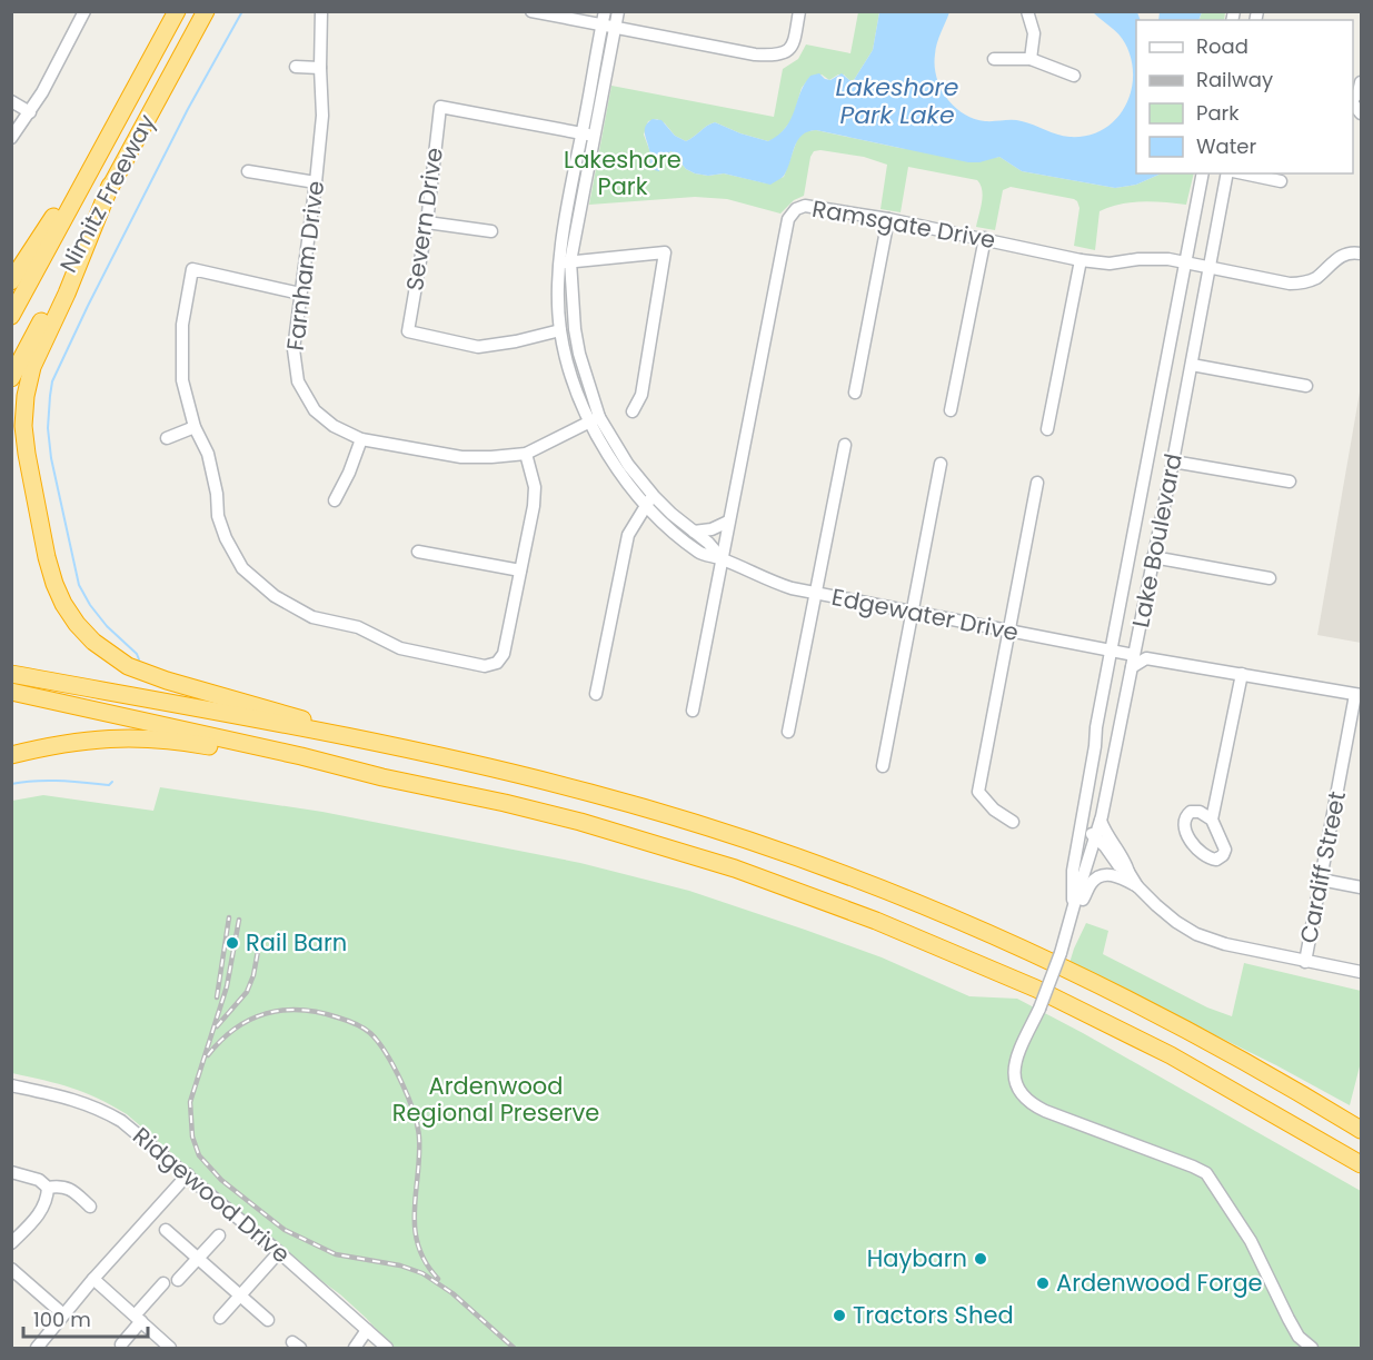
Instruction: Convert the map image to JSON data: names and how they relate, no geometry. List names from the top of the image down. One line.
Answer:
{"streets":{"highway":["Nimitz Freeway"],"street":["Severn Drive","Ramsgate Drive","Farnham Drive","Lake Boulevard","Edgewater Drive","Cardiff Street","Ridgewood Drive"]},"crossings":[["Severn Drive","Edgewater Drive"],["Ramsgate Drive","Lake Boulevard"],["Ramsgate Drive","Edgewater Drive"],["Farnham Drive","Edgewater Drive"],["Lake Boulevard","Edgewater Drive"],["Edgewater Drive","Cardiff Street"]],"water":["Lakeshore Park Lake"],"parks":["Lakeshore Park","Ardenwood Regional Preserve"],"places":["Rail Barn","Haybarn","Ardenwood Forge","Tractors Shed"],"legend":["Road","Railway","Park","Water"],"scale_bar":"100 m"}
